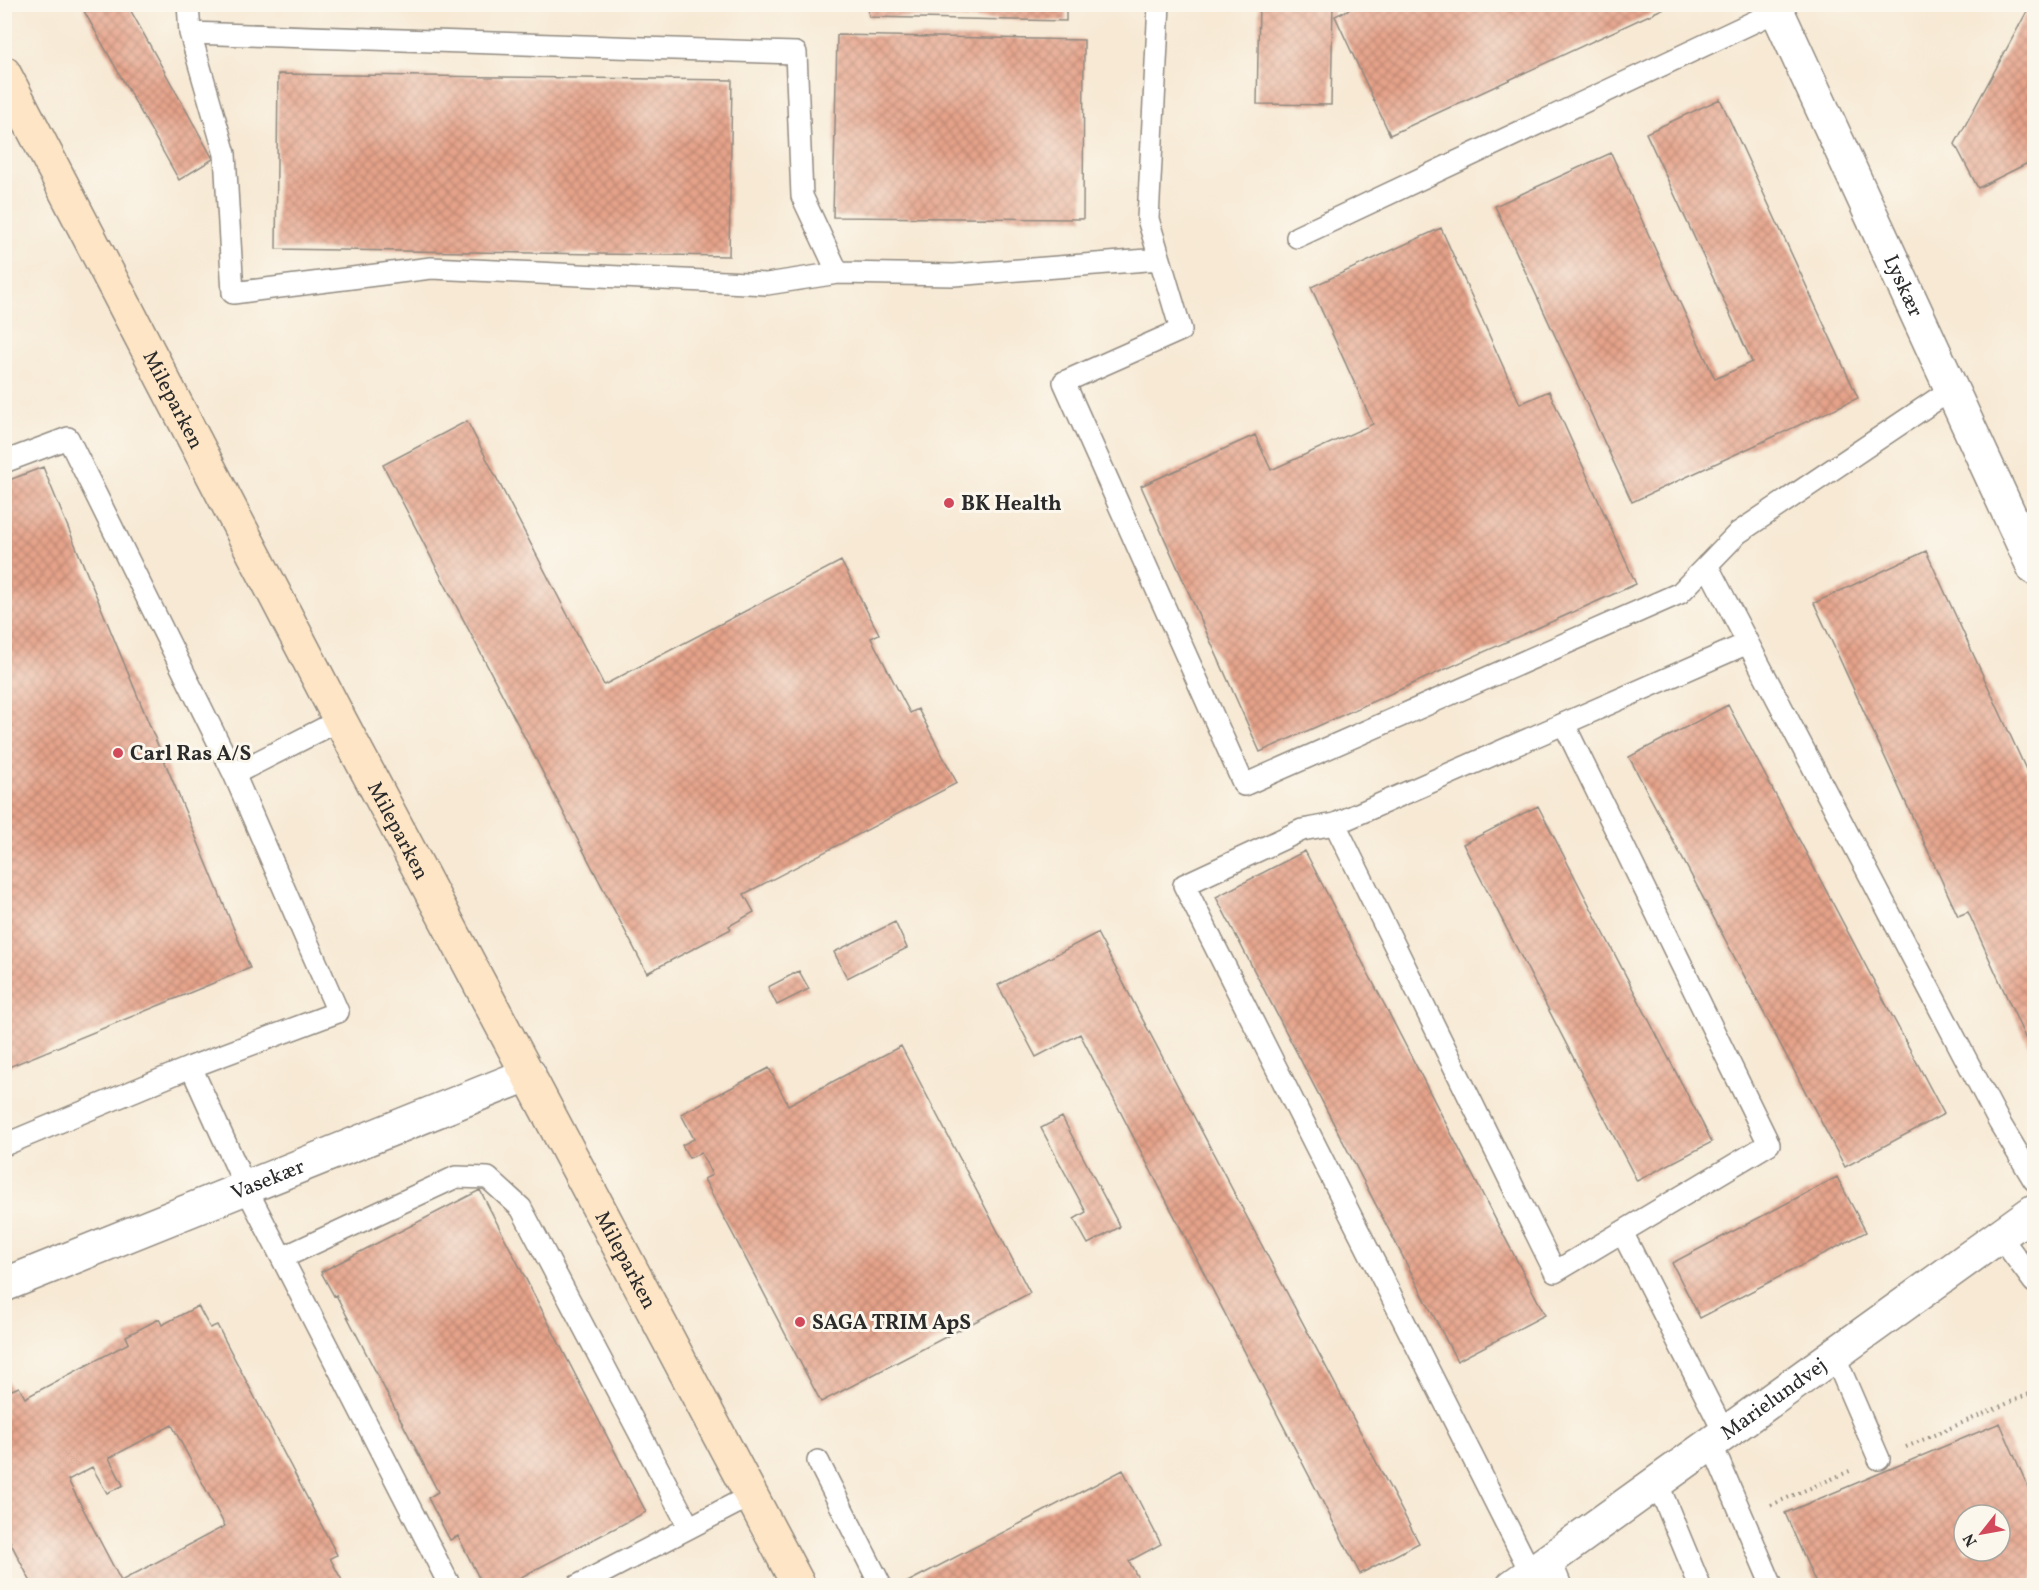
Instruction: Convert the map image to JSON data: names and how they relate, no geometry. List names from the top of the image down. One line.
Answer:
{"streets":{"street":["Lyskær","Mileparken","Vasekær","Marielundvej"]},"crossings":[["Mileparken","Vasekær"]],"places":["BK Health","Carl Ras A/S","SAGA TRIM ApS"],"north":"bottom left"}
